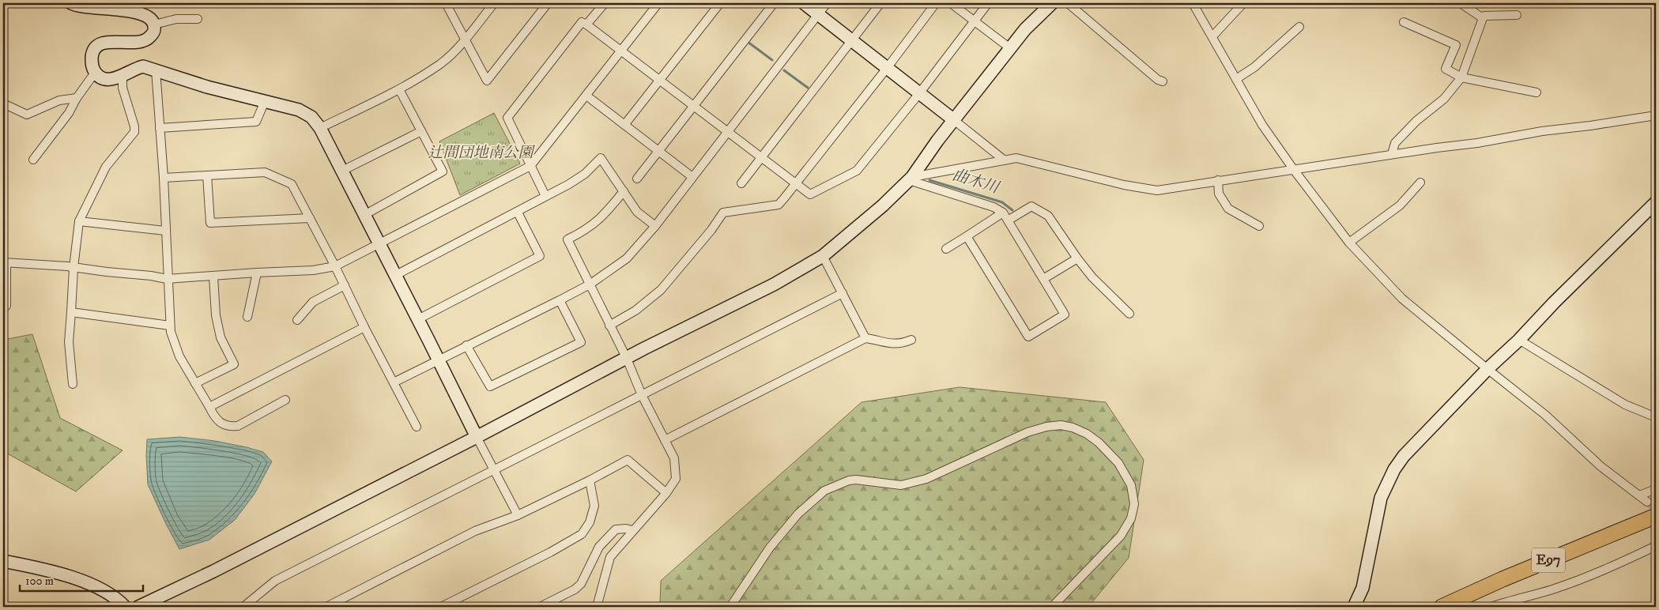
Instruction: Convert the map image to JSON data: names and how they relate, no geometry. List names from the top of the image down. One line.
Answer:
{"streets":{"highway":["E97"]},"water":["曲木川"],"parks":["辻間団地南公園"],"scale_bar":"100 m"}
